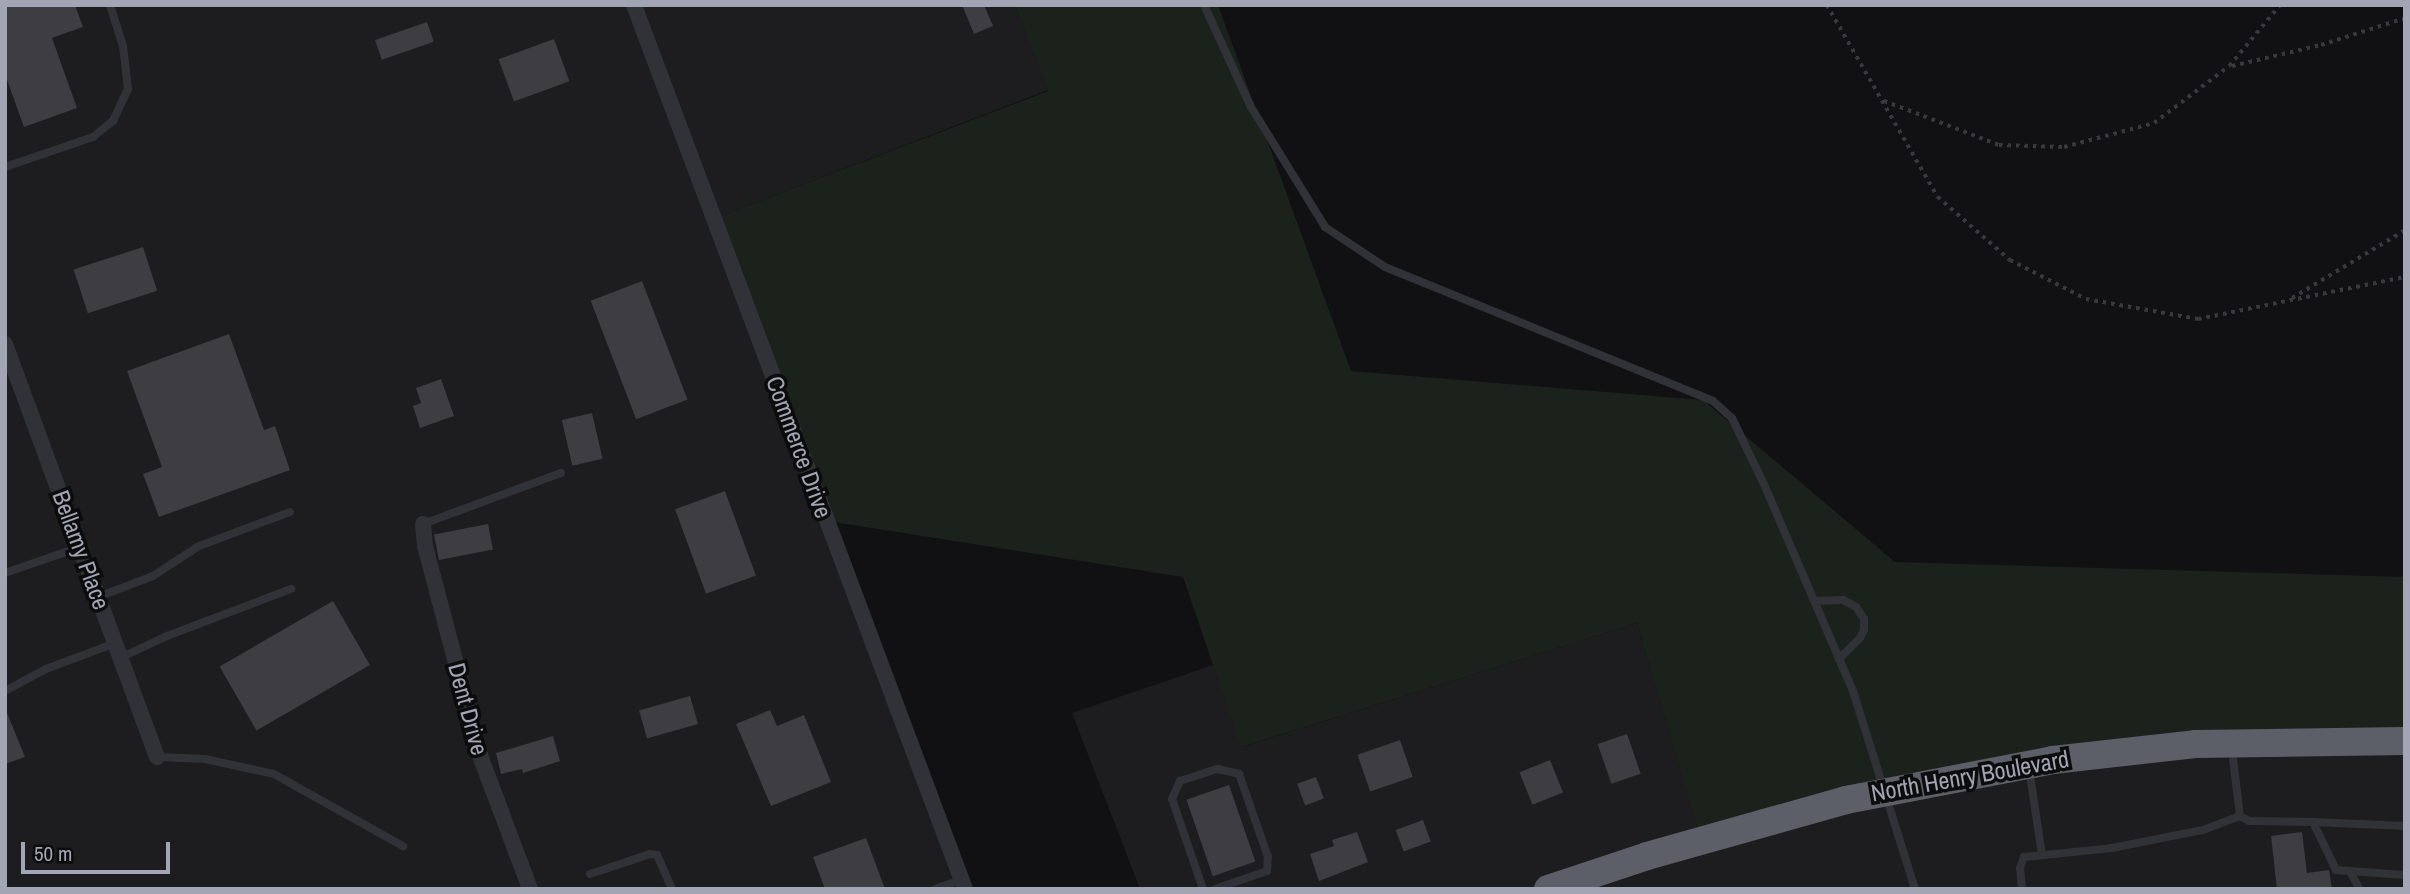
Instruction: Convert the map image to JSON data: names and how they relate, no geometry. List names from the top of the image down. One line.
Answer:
{"streets":{"highway":["North Henry Boulevard"],"street":["Commerce Drive","Bellamy Place","Dent Drive"]},"scale_bar":"50 m"}
